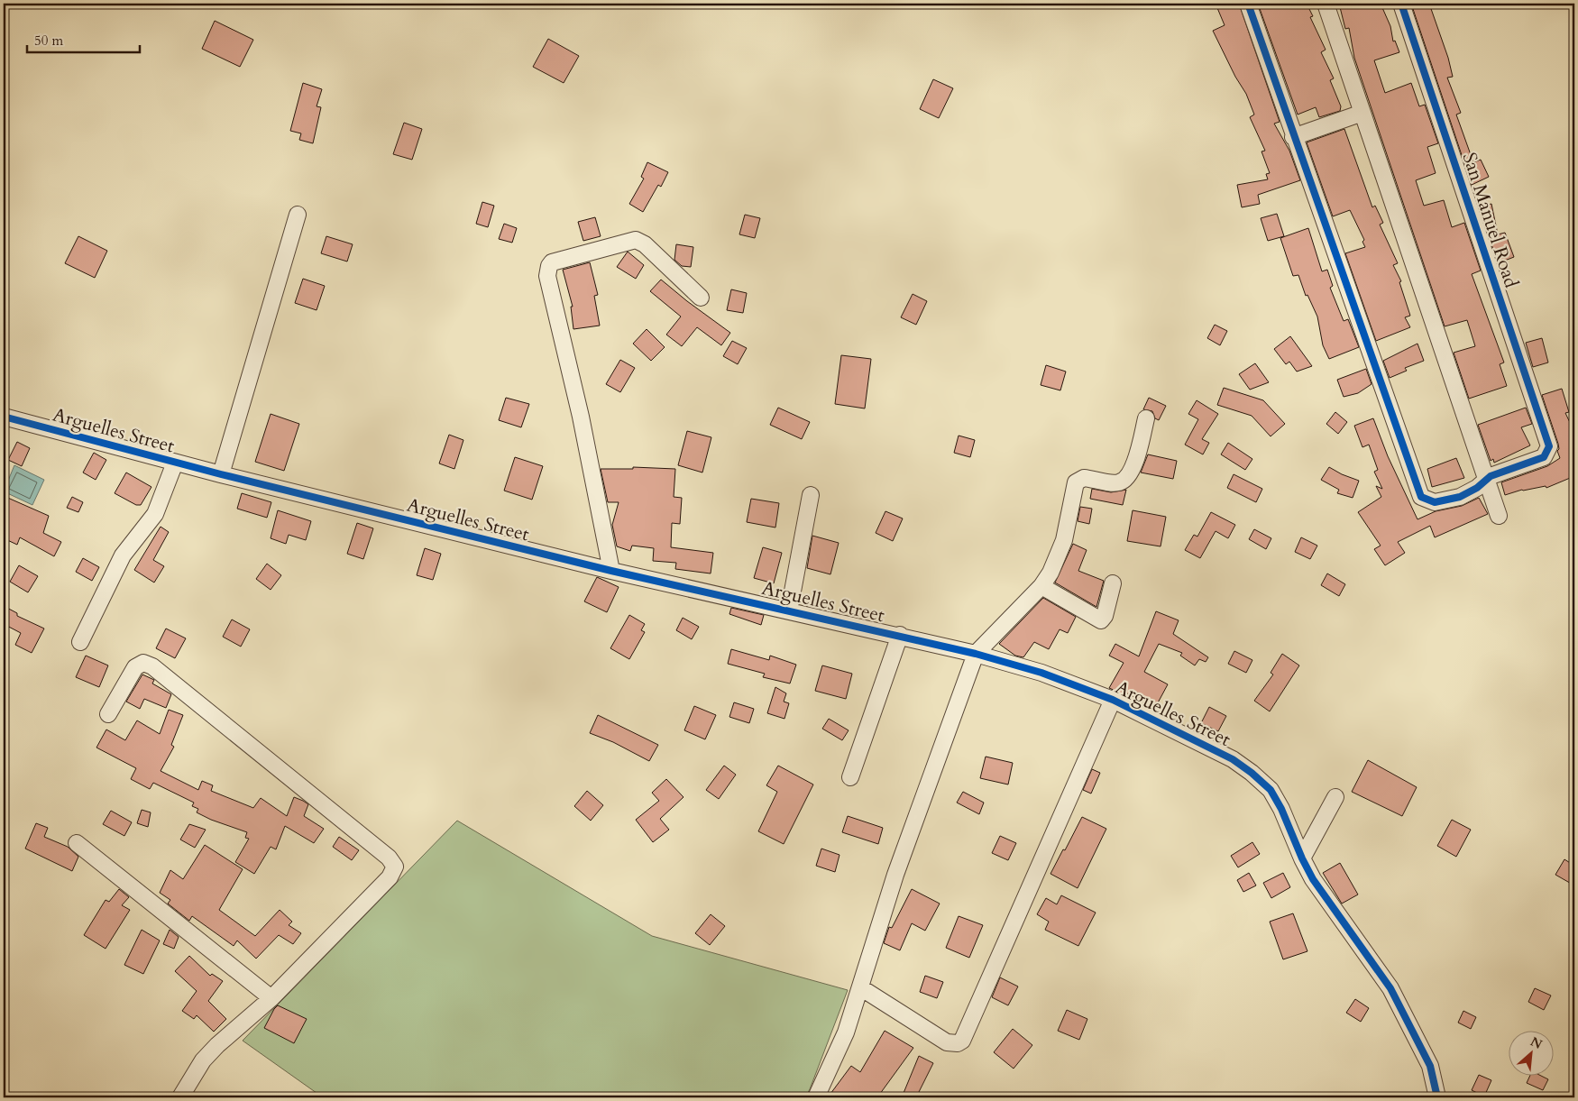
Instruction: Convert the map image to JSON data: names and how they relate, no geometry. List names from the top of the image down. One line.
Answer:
{"streets":{"street":["San Manuel Road","Arguelles Street"]},"scale_bar":"50 m","north":"top right"}
